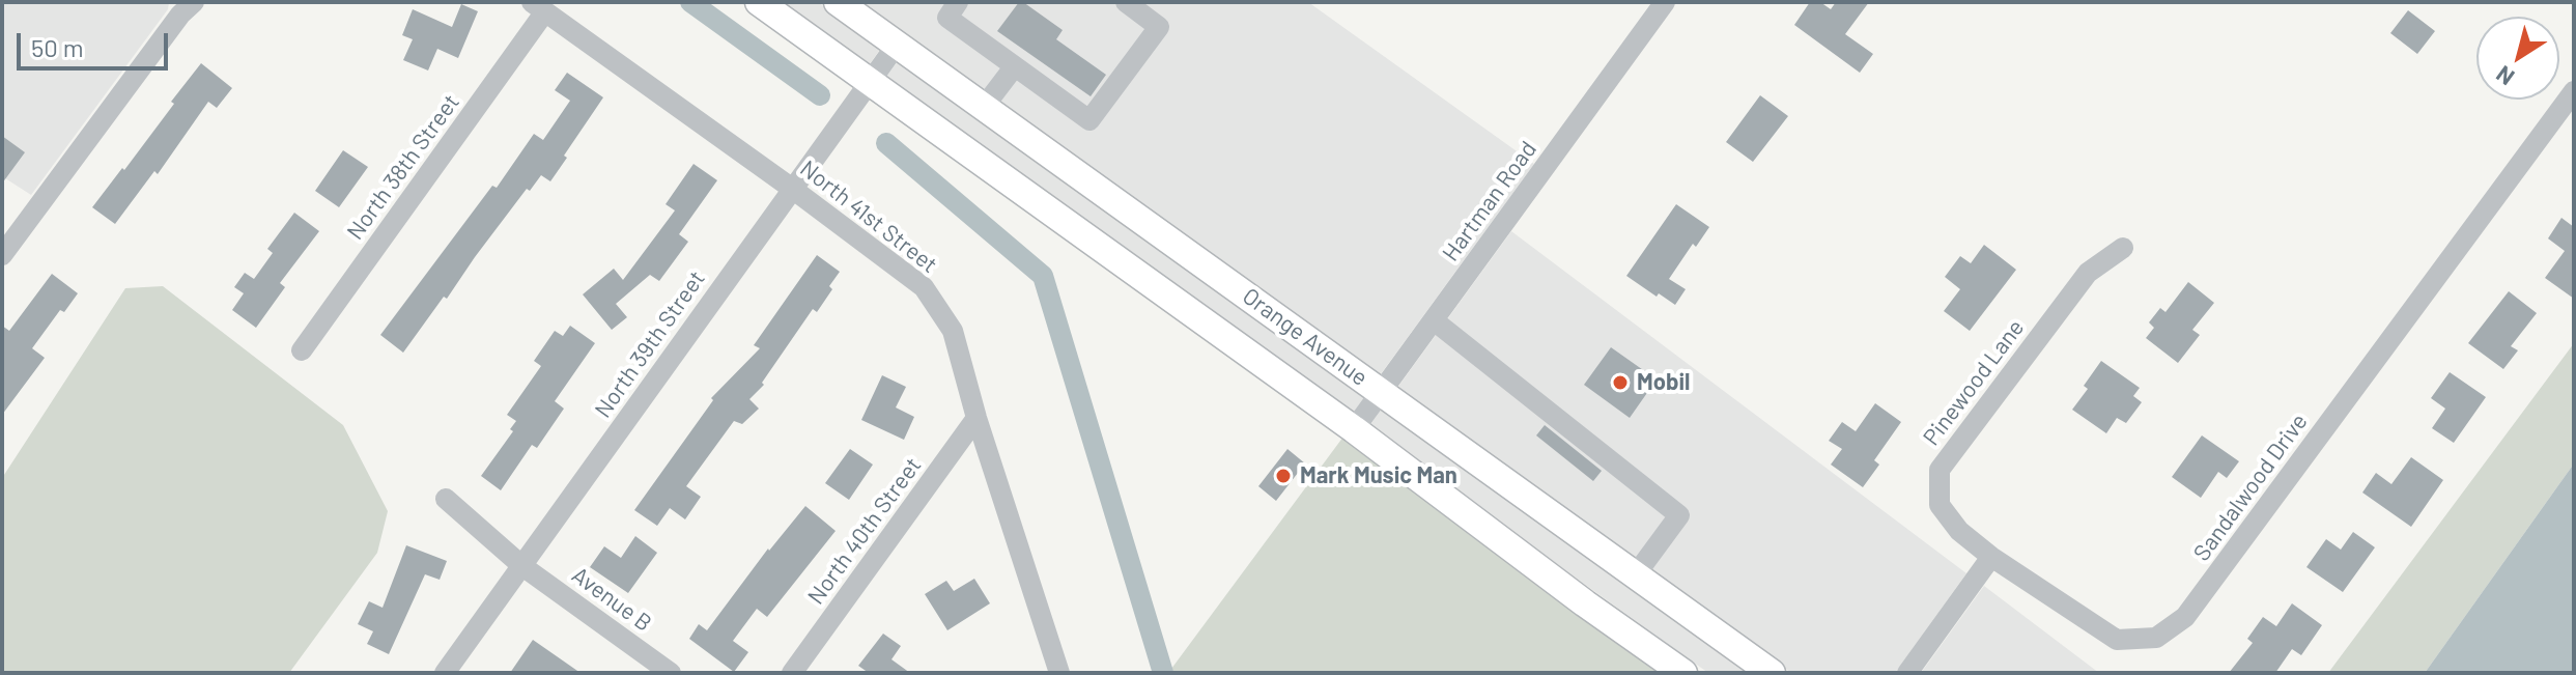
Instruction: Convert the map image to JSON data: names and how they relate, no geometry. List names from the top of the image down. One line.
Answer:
{"streets":{"main road":["Orange Avenue"],"street":["North 38th Street","Hartman Road","North 41st Street","North 39th Street","Pinewood Lane","Sandalwood Drive","North 40th Street","Avenue B"]},"crossings":[["North 38th Street","North 41st Street"],["Hartman Road","Orange Avenue"],["North 41st Street","North 39th Street"],["North 41st Street","North 40th Street"],["Orange Avenue","North 39th Street"],["North 39th Street","Avenue B"],["Pinewood Lane","Sandalwood Drive"]],"places":["Mobil","Mark Music Man"],"scale_bar":"50 m","north":"bottom left"}
